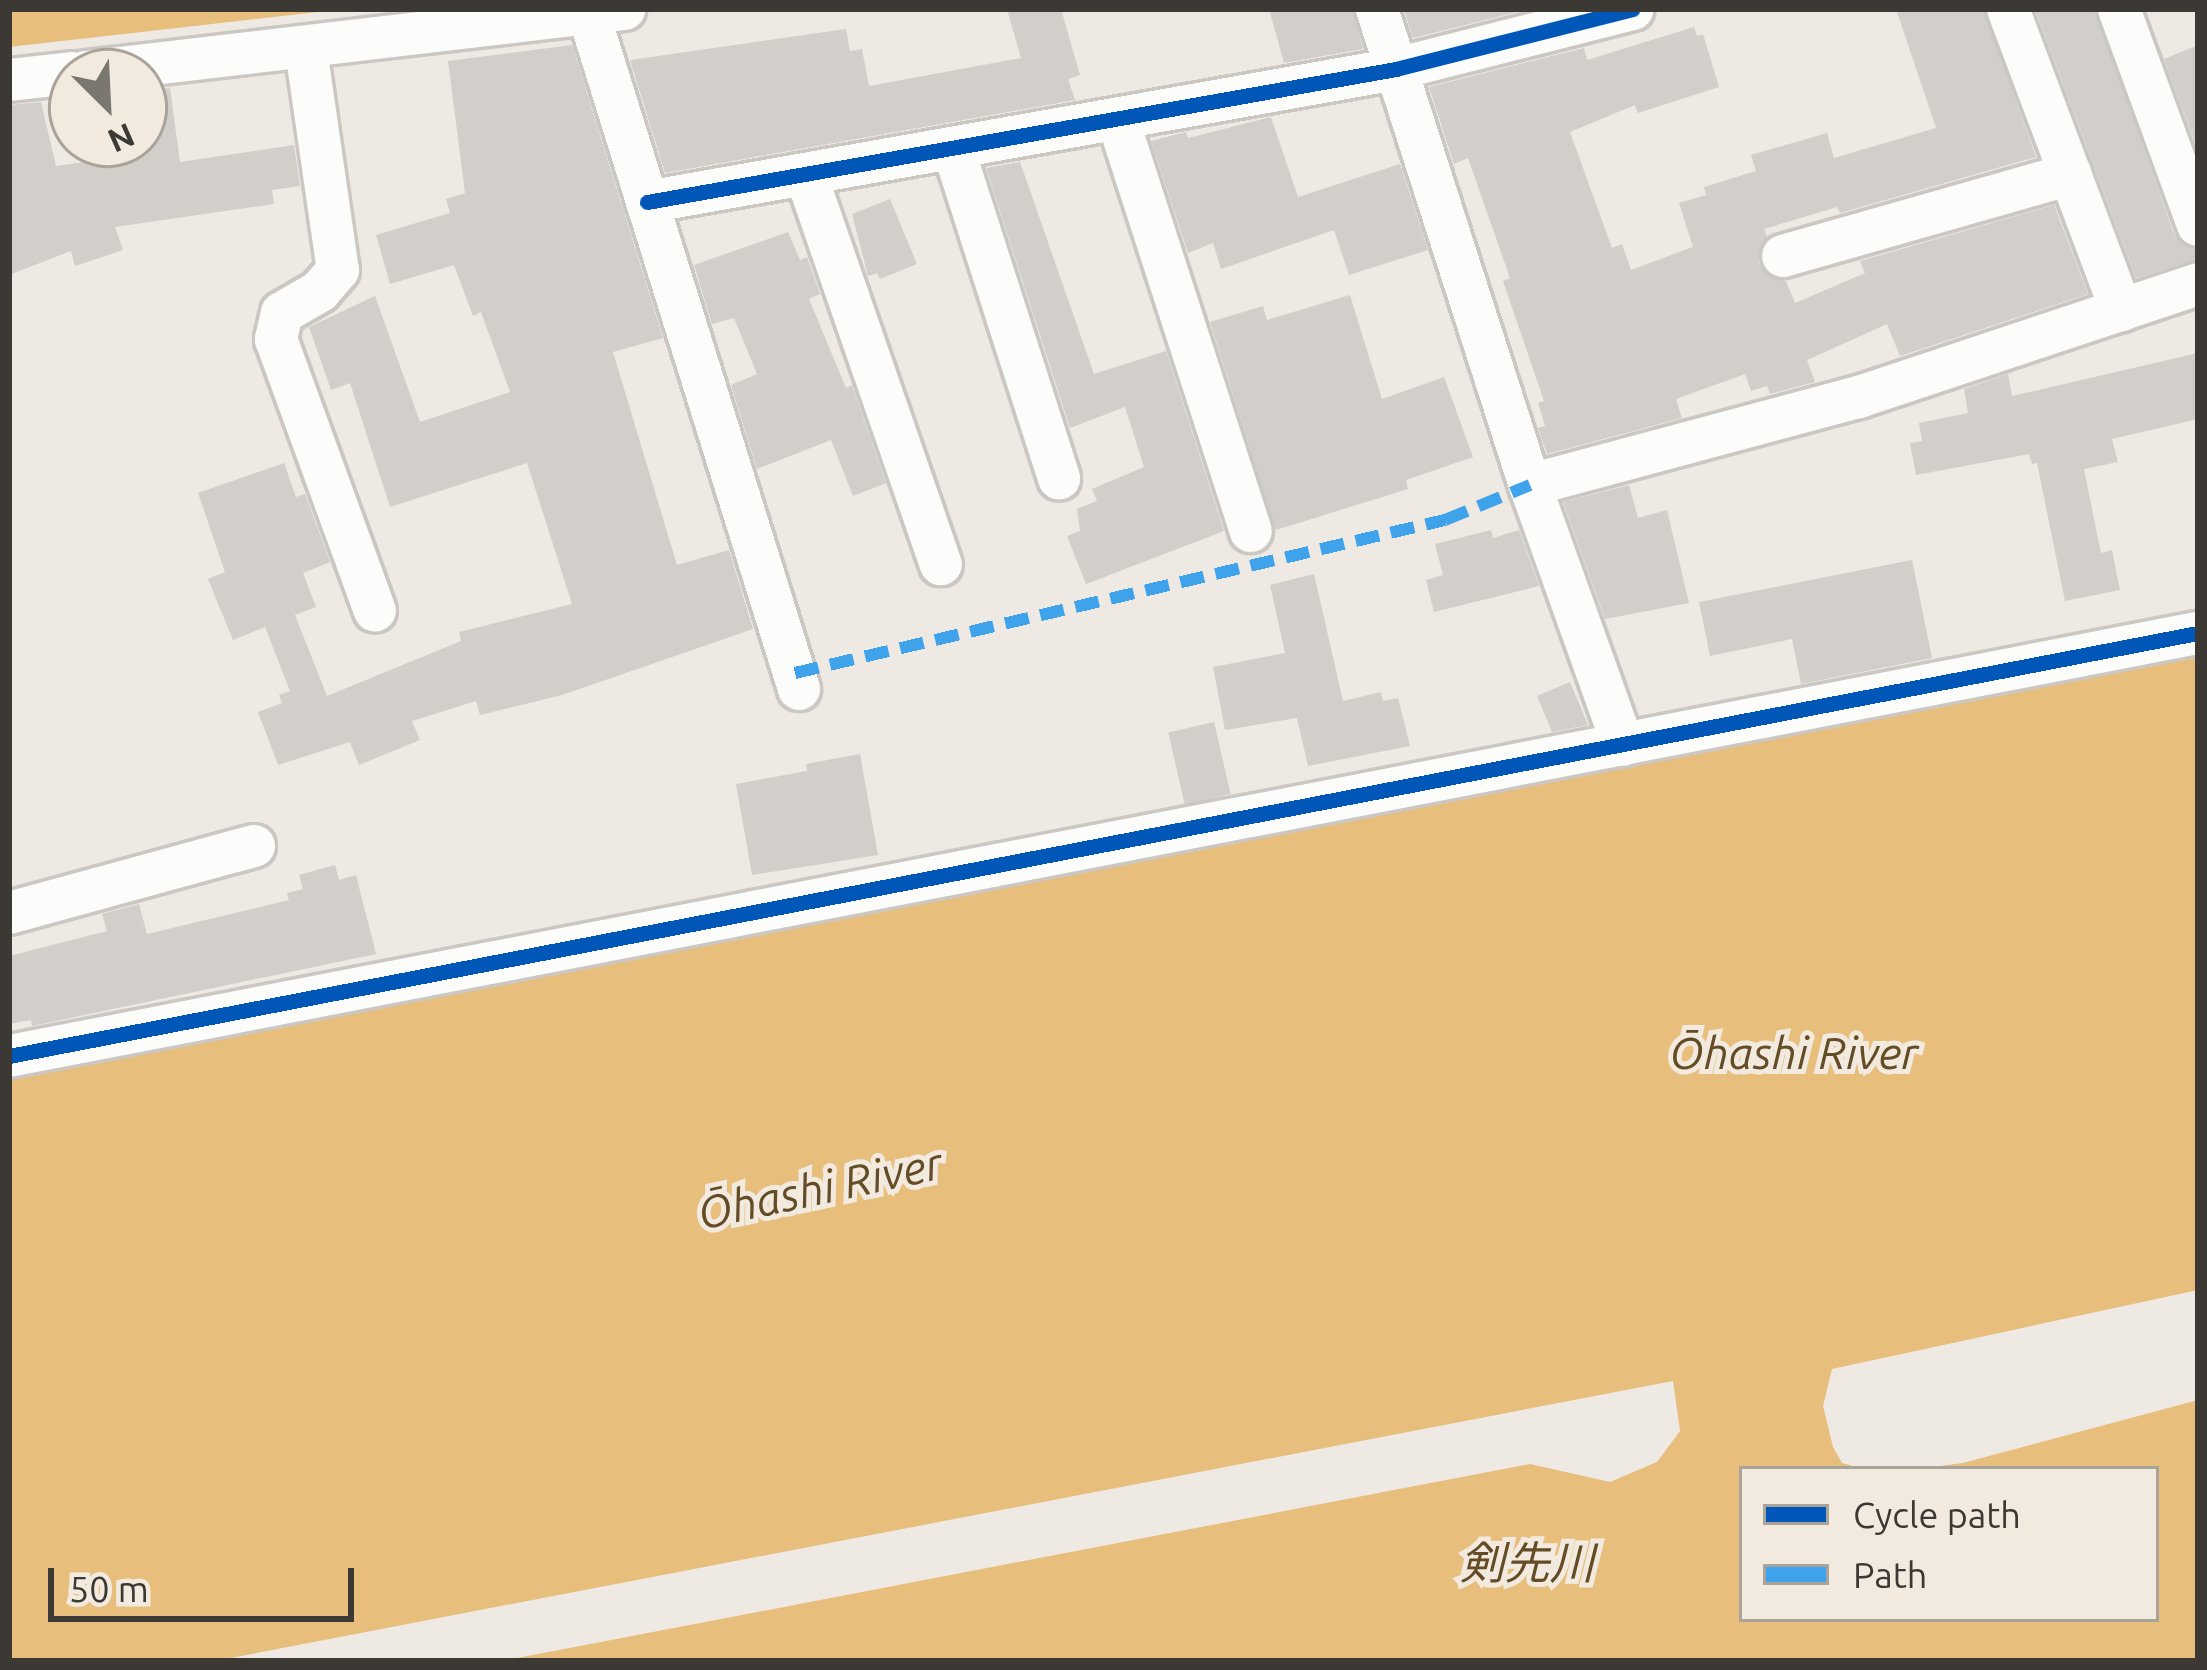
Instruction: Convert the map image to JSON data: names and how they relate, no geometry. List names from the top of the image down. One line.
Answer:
{"water":["Ōhashi River","剣先川"],"legend":["Cycle path","Path"],"scale_bar":"50 m","north":"bottom right"}
